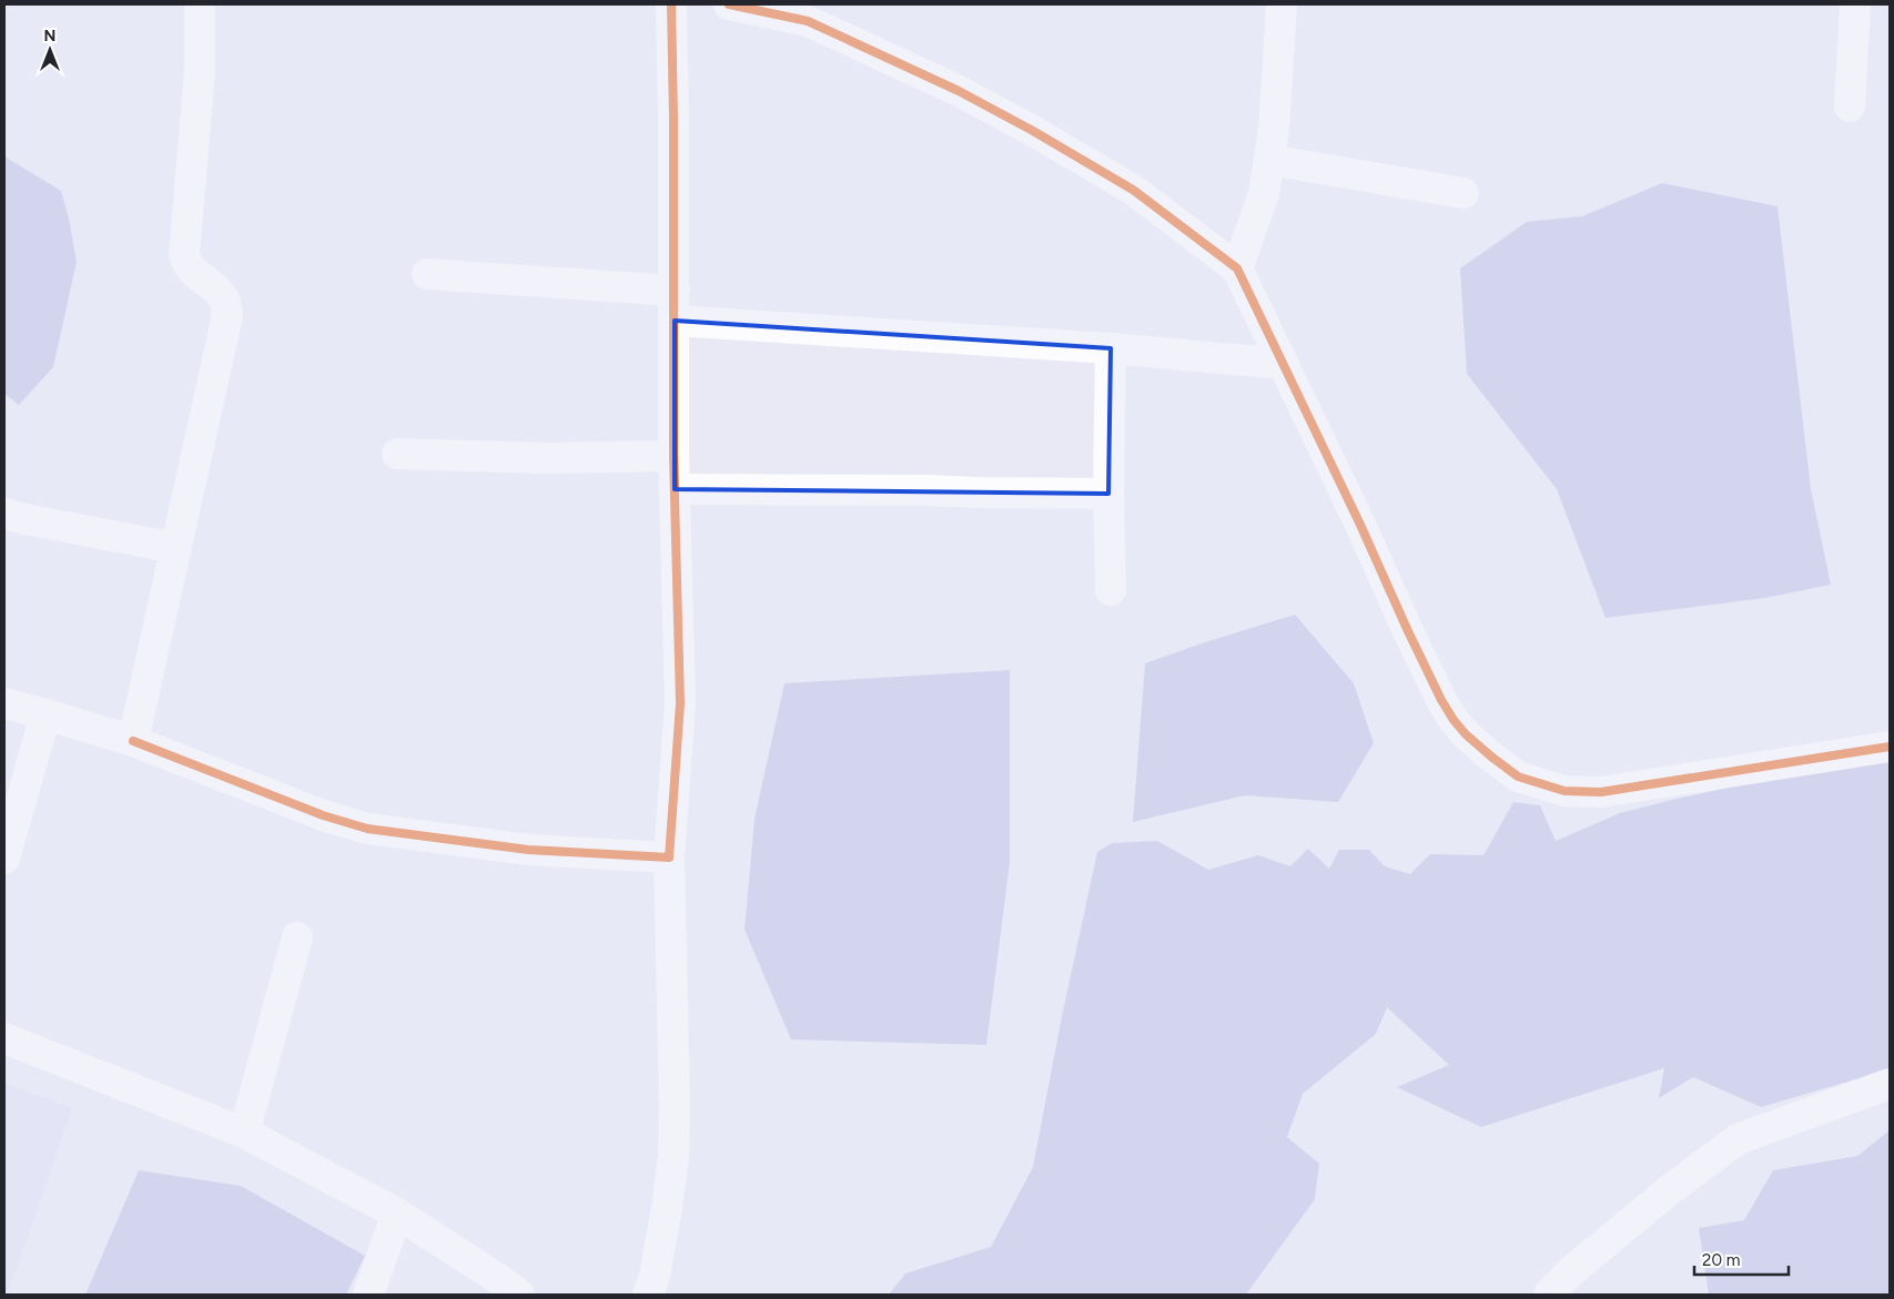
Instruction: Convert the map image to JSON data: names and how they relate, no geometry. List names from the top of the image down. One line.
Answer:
{"scale_bar":"20 m","north":"top"}
